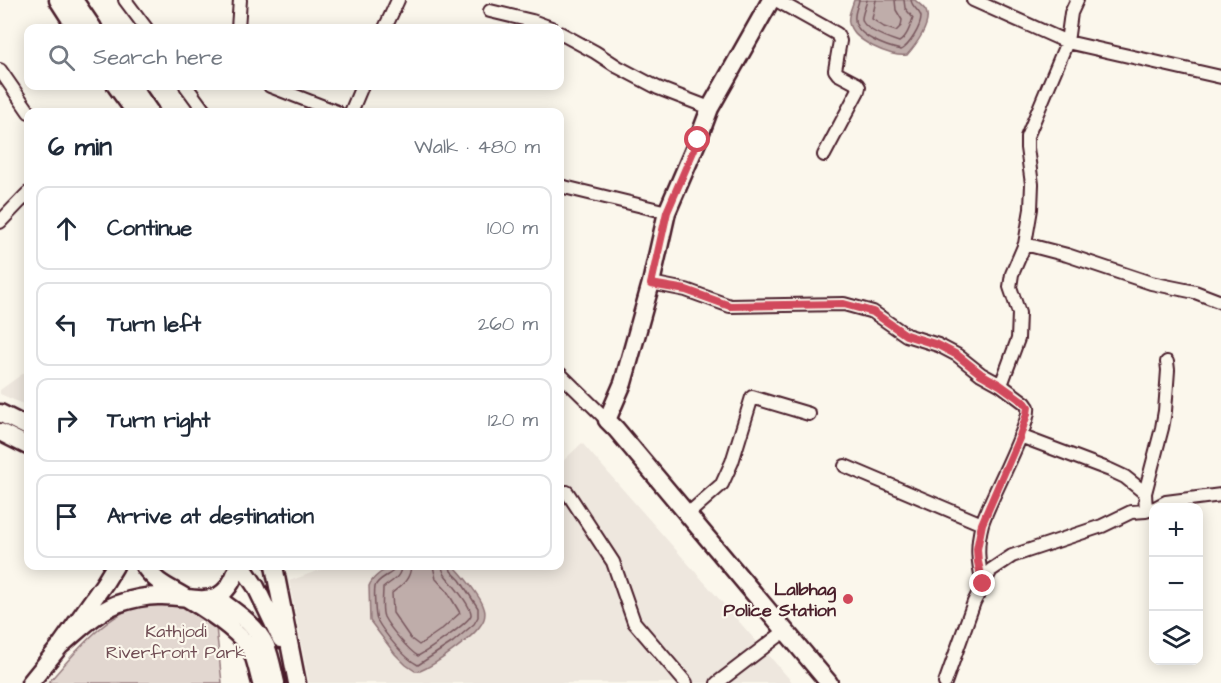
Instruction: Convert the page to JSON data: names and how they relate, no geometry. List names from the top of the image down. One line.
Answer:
{"parks":["Kathjodi Riverfront Park"],"places":["Lalbhag Police Station"],"page":{"search":"Search here","heading":["6 min","Walk · 480 m"],"list":[["Continue","100 m"],["Turn left","260 m"],["Turn right","120 m"],"Arrive at destination"],"map_buttons":["+","−"]}}
